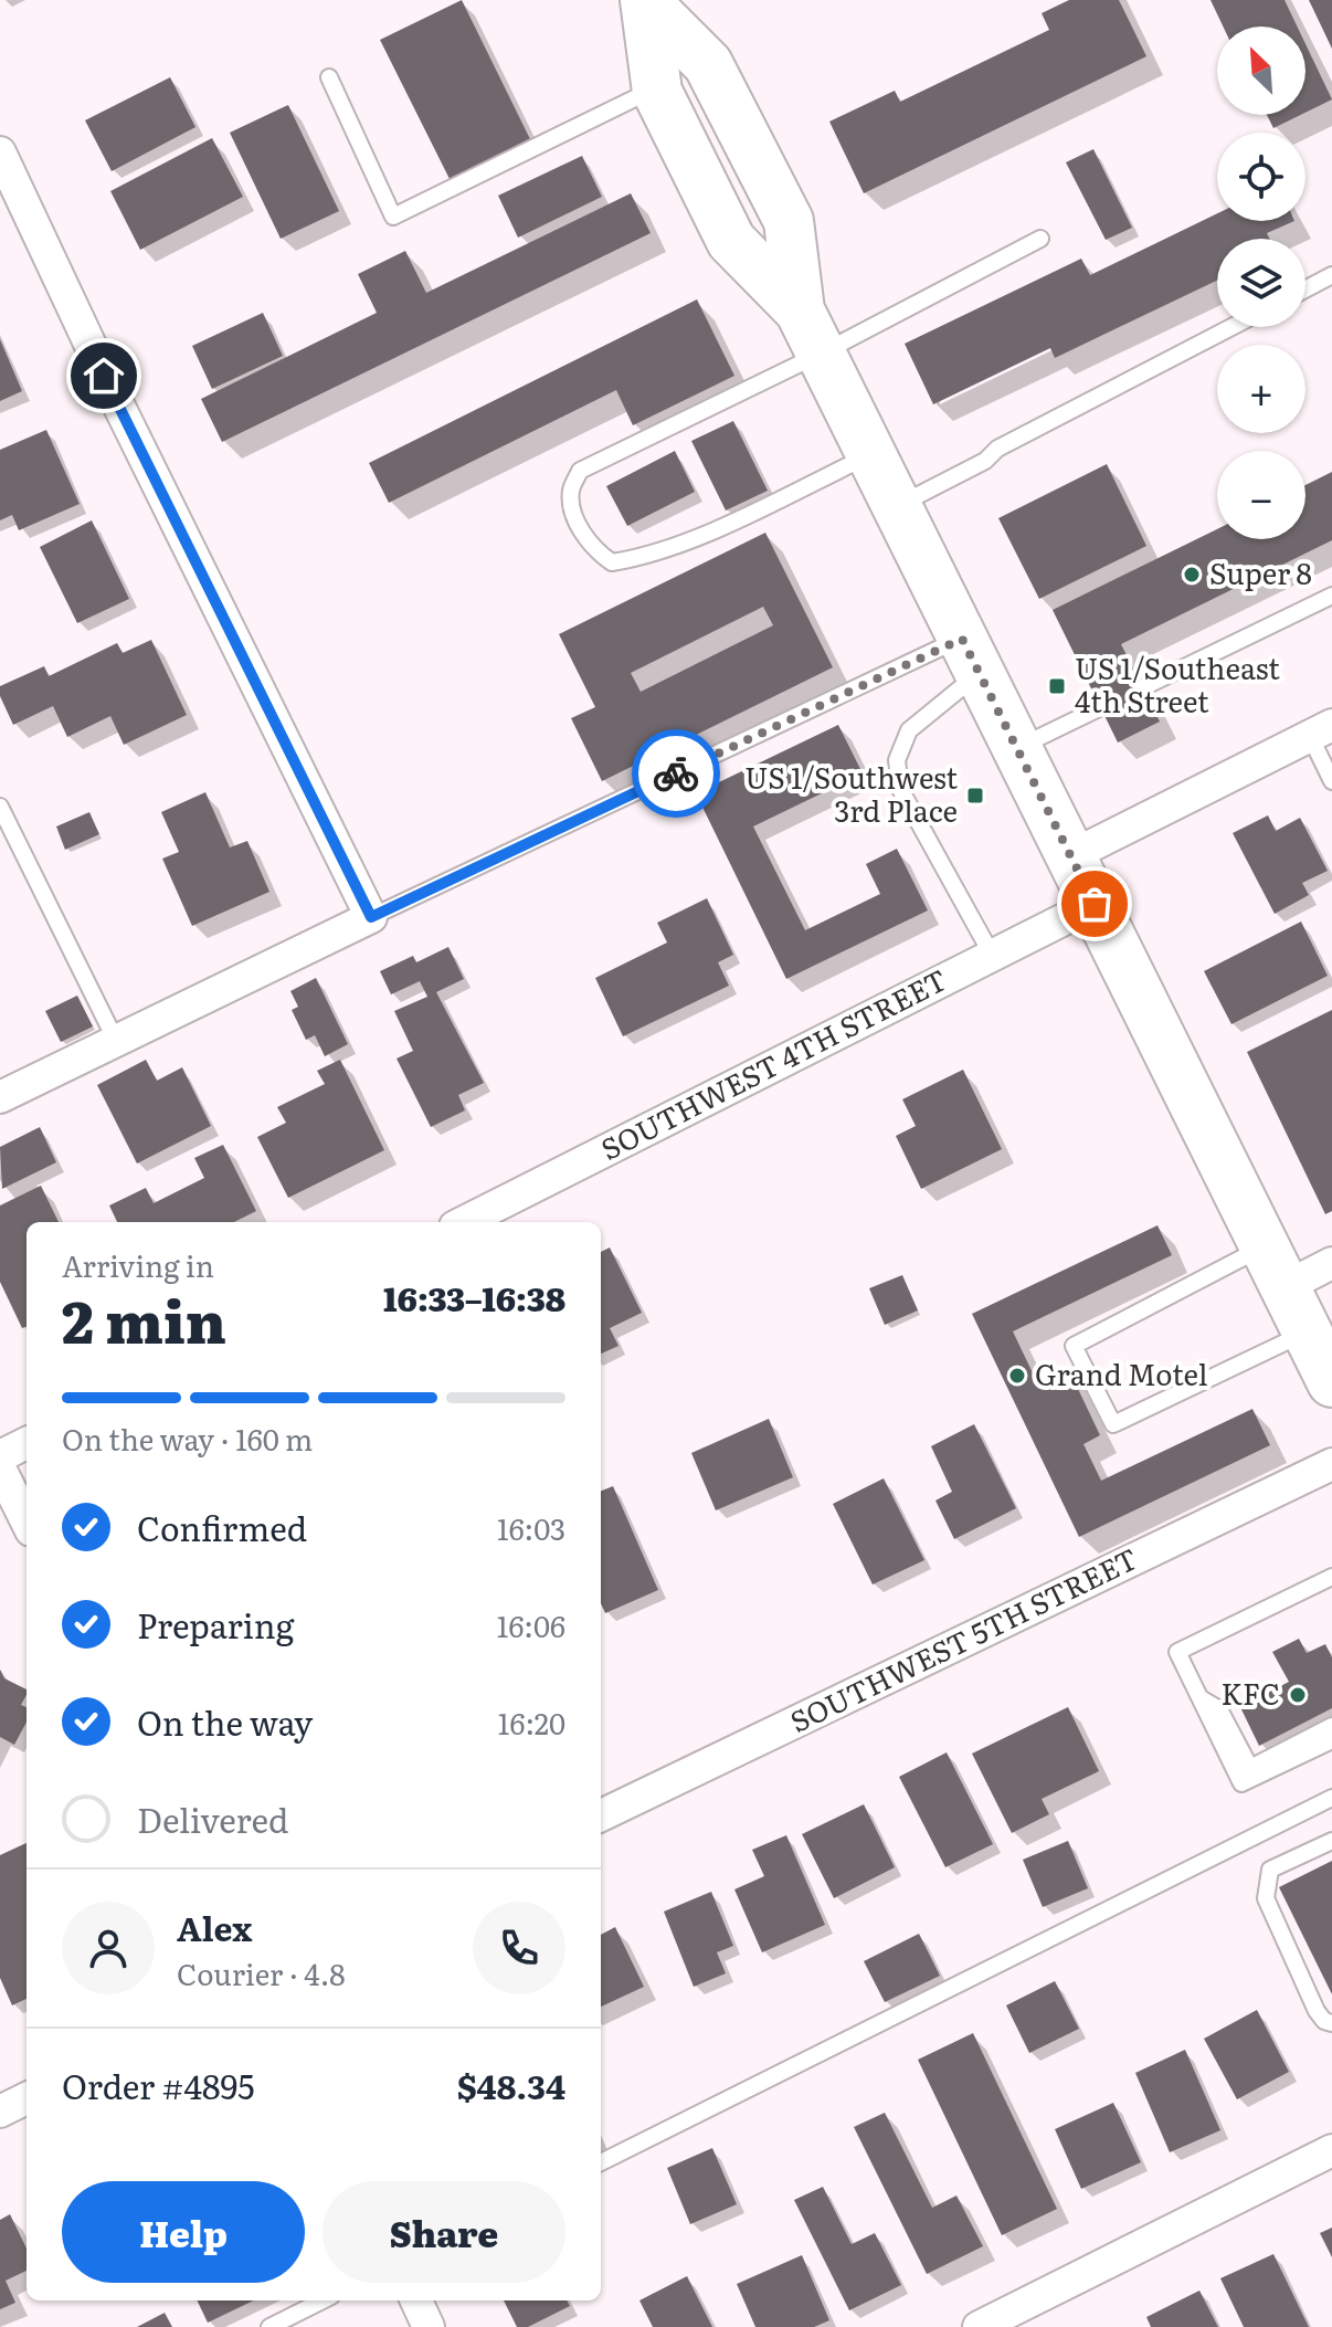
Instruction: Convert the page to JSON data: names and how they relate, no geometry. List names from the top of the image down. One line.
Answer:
{"streets":{"street":["SOUTHWEST 4TH STREET","SOUTHWEST 5TH STREET"]},"places":{"other":["Super 8","Grand Motel","KFC"],"transit":["US 1/Southeast 4th Street","US 1/Southwest 3rd Place"]},"north":"top left","page":{"map_buttons":["+","−"],"heading":["2 min","Arriving in","16:33–16:38"],"panel":["Alex","Courier · 4.8","Order #4895","$48.34"],"bar":"On the way · 160 m","list":[["Confirmed","16:03"],["Preparing","16:06"],["On the way","16:20"],"Delivered"],"buttons":["Help","Share"]}}
